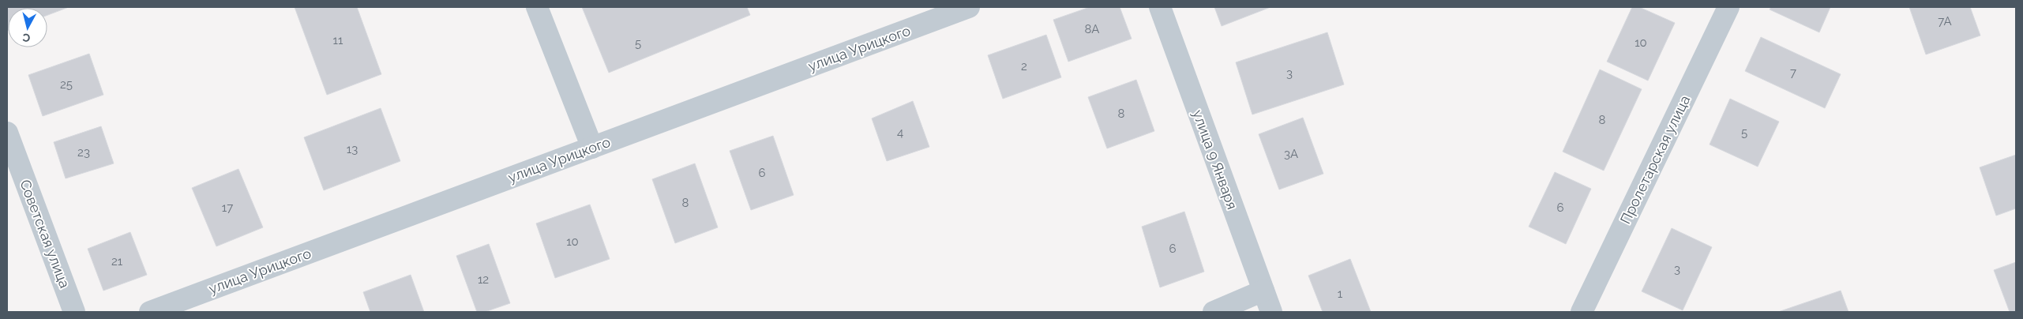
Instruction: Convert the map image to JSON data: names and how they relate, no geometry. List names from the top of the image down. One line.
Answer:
{"streets":{"street":["улица Урицкого","улица 9 Января","Пролетарская улица","Советская улица"]},"house_numbers":["7А","8А","11","10","5","2","7","3","25","8","8","4","5","13","23","3А","6","8","17","6","10","6","21","3","12","1"],"north":"bottom"}
